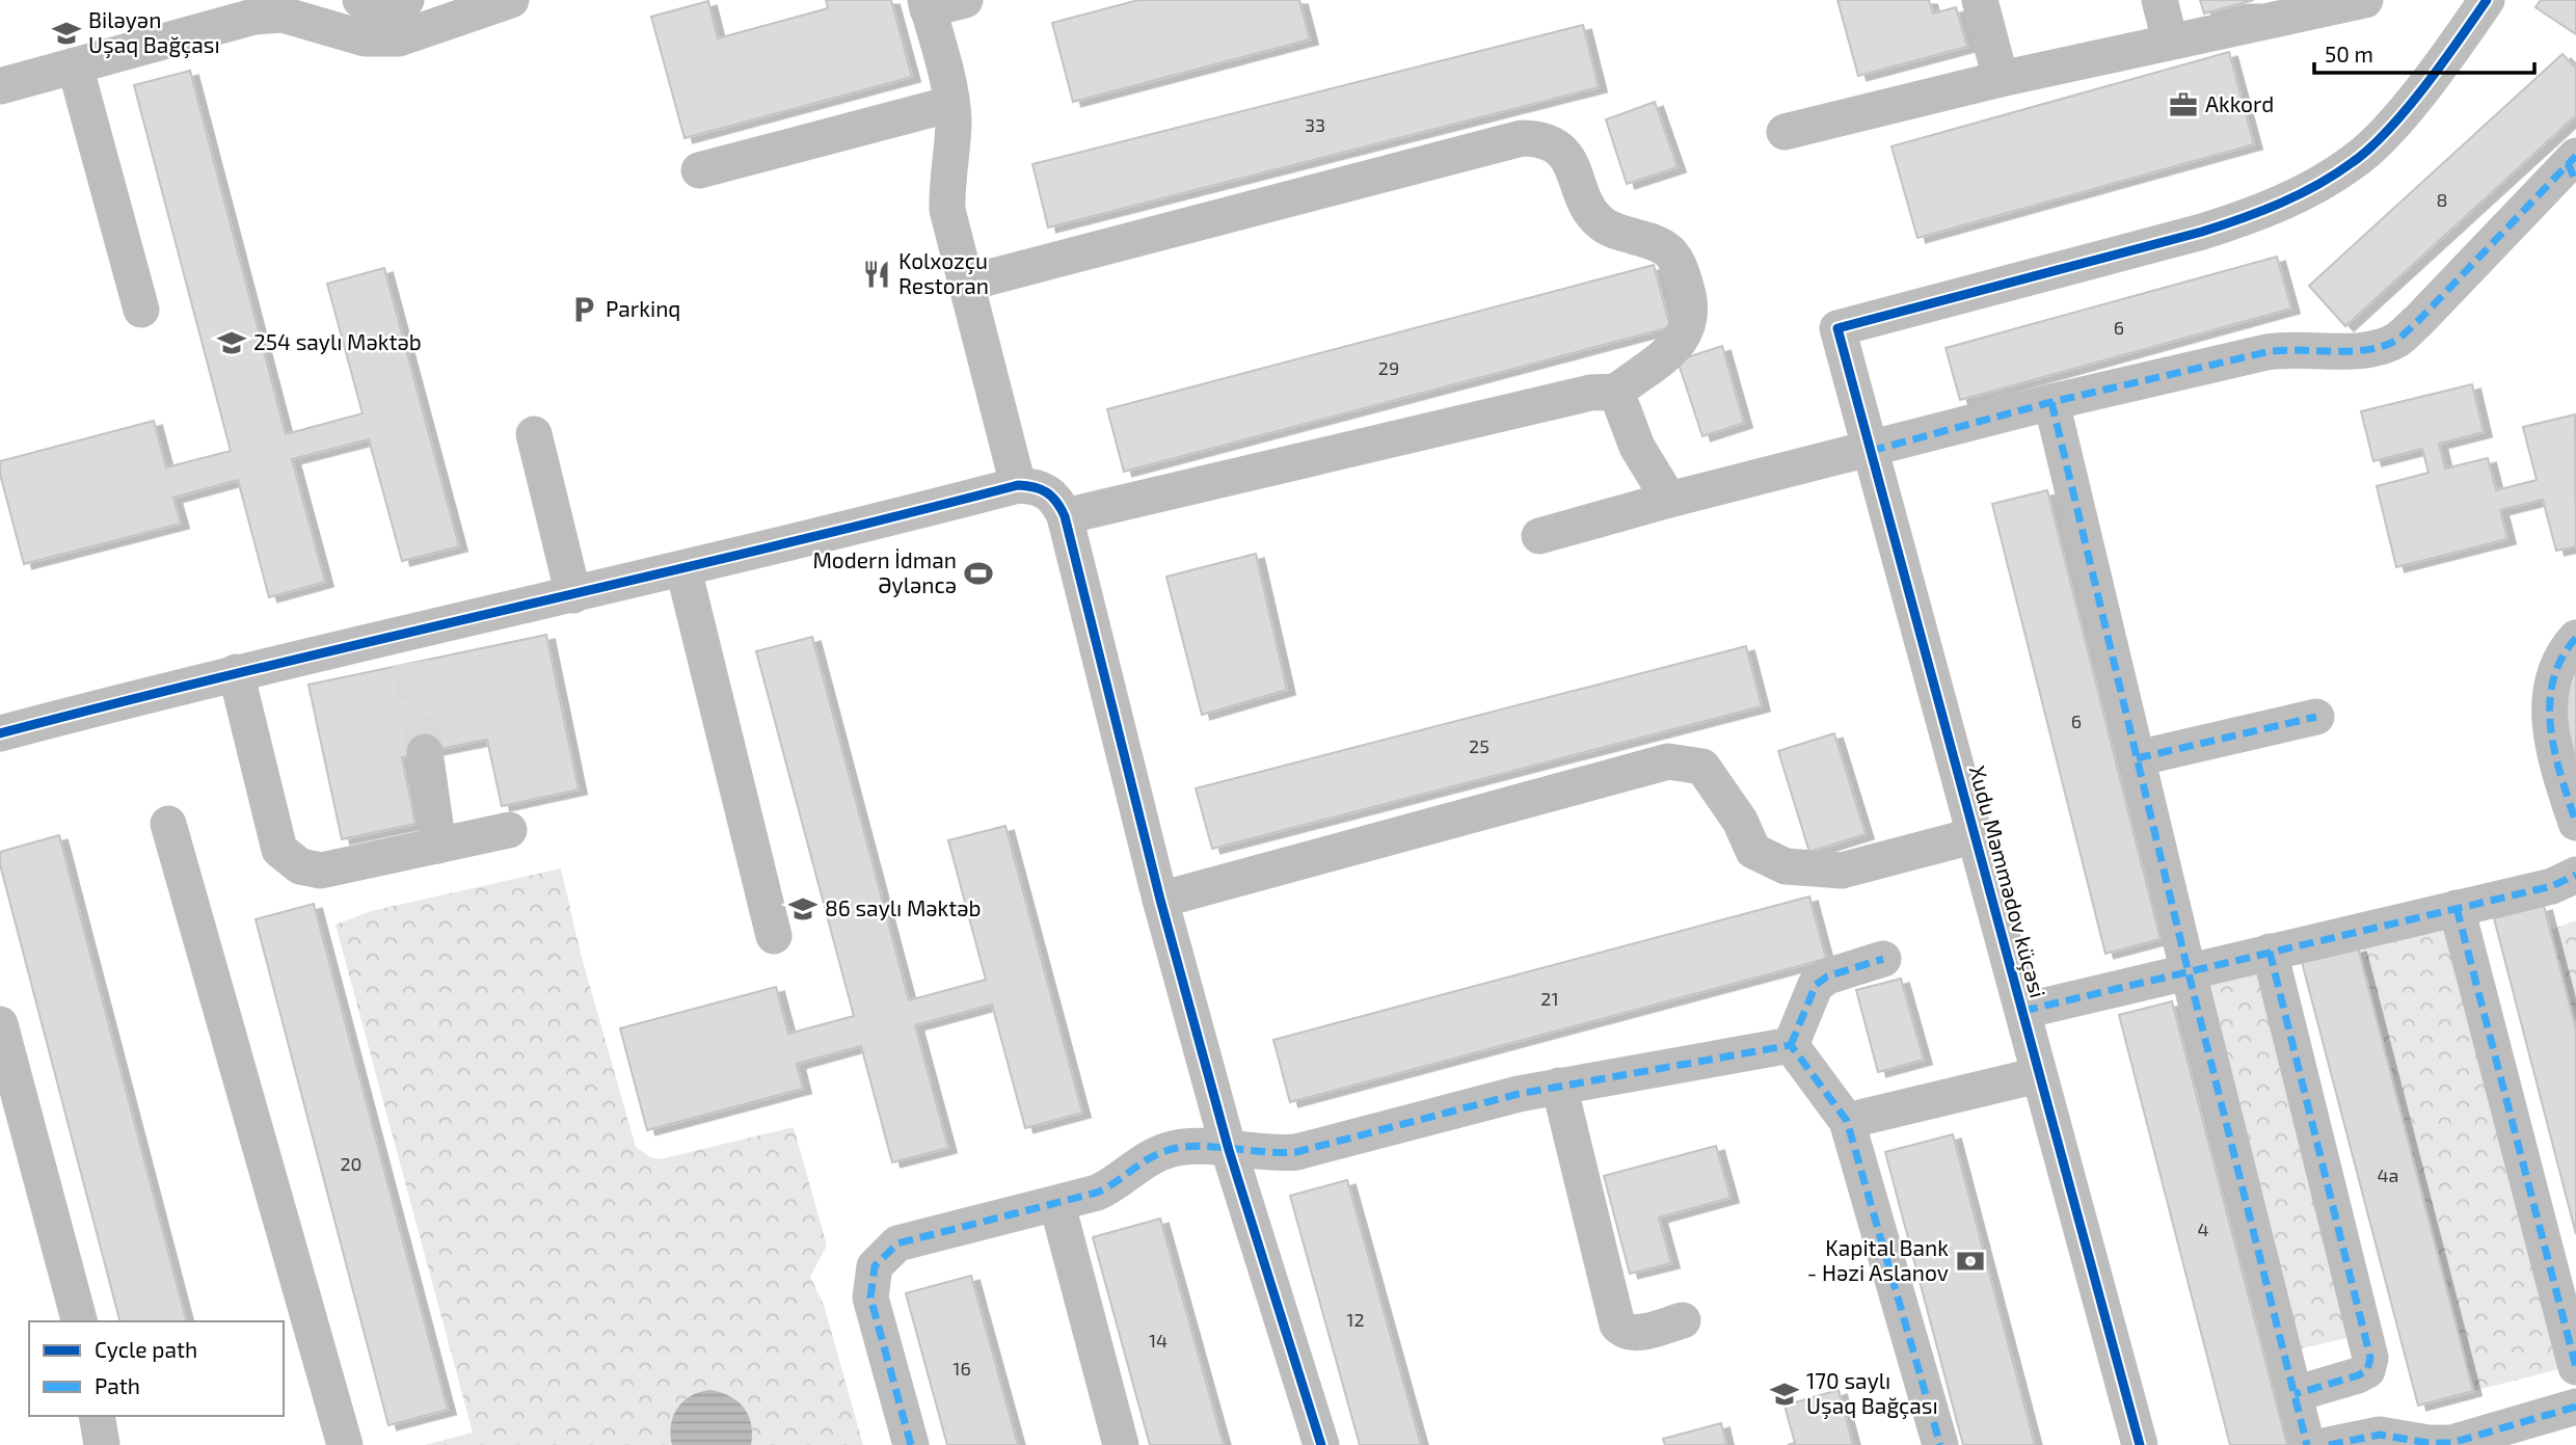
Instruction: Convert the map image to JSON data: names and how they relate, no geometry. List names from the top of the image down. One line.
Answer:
{"streets":{"street":["Xudu Məmmədov küçəsi"]},"places":{"school or university":["Biləyən Uşaq Bağçası","254 saylı Məktəb","86 saylı Məktəb","170 saylı Uşaq Bağçası"],"office":["Akkord"],"restaurant":["Kolxozçu Restoran"],"parking":["Parkinq"],"sports":["Modern İdman Əyləncə"],"bank":["Kapital Bank - Həzi Aslanov"]},"house_numbers":["33","8","6","29","6","25","21","20","4a","4","12","14","16"],"legend":["Cycle path","Path"],"scale_bar":"50 m"}
